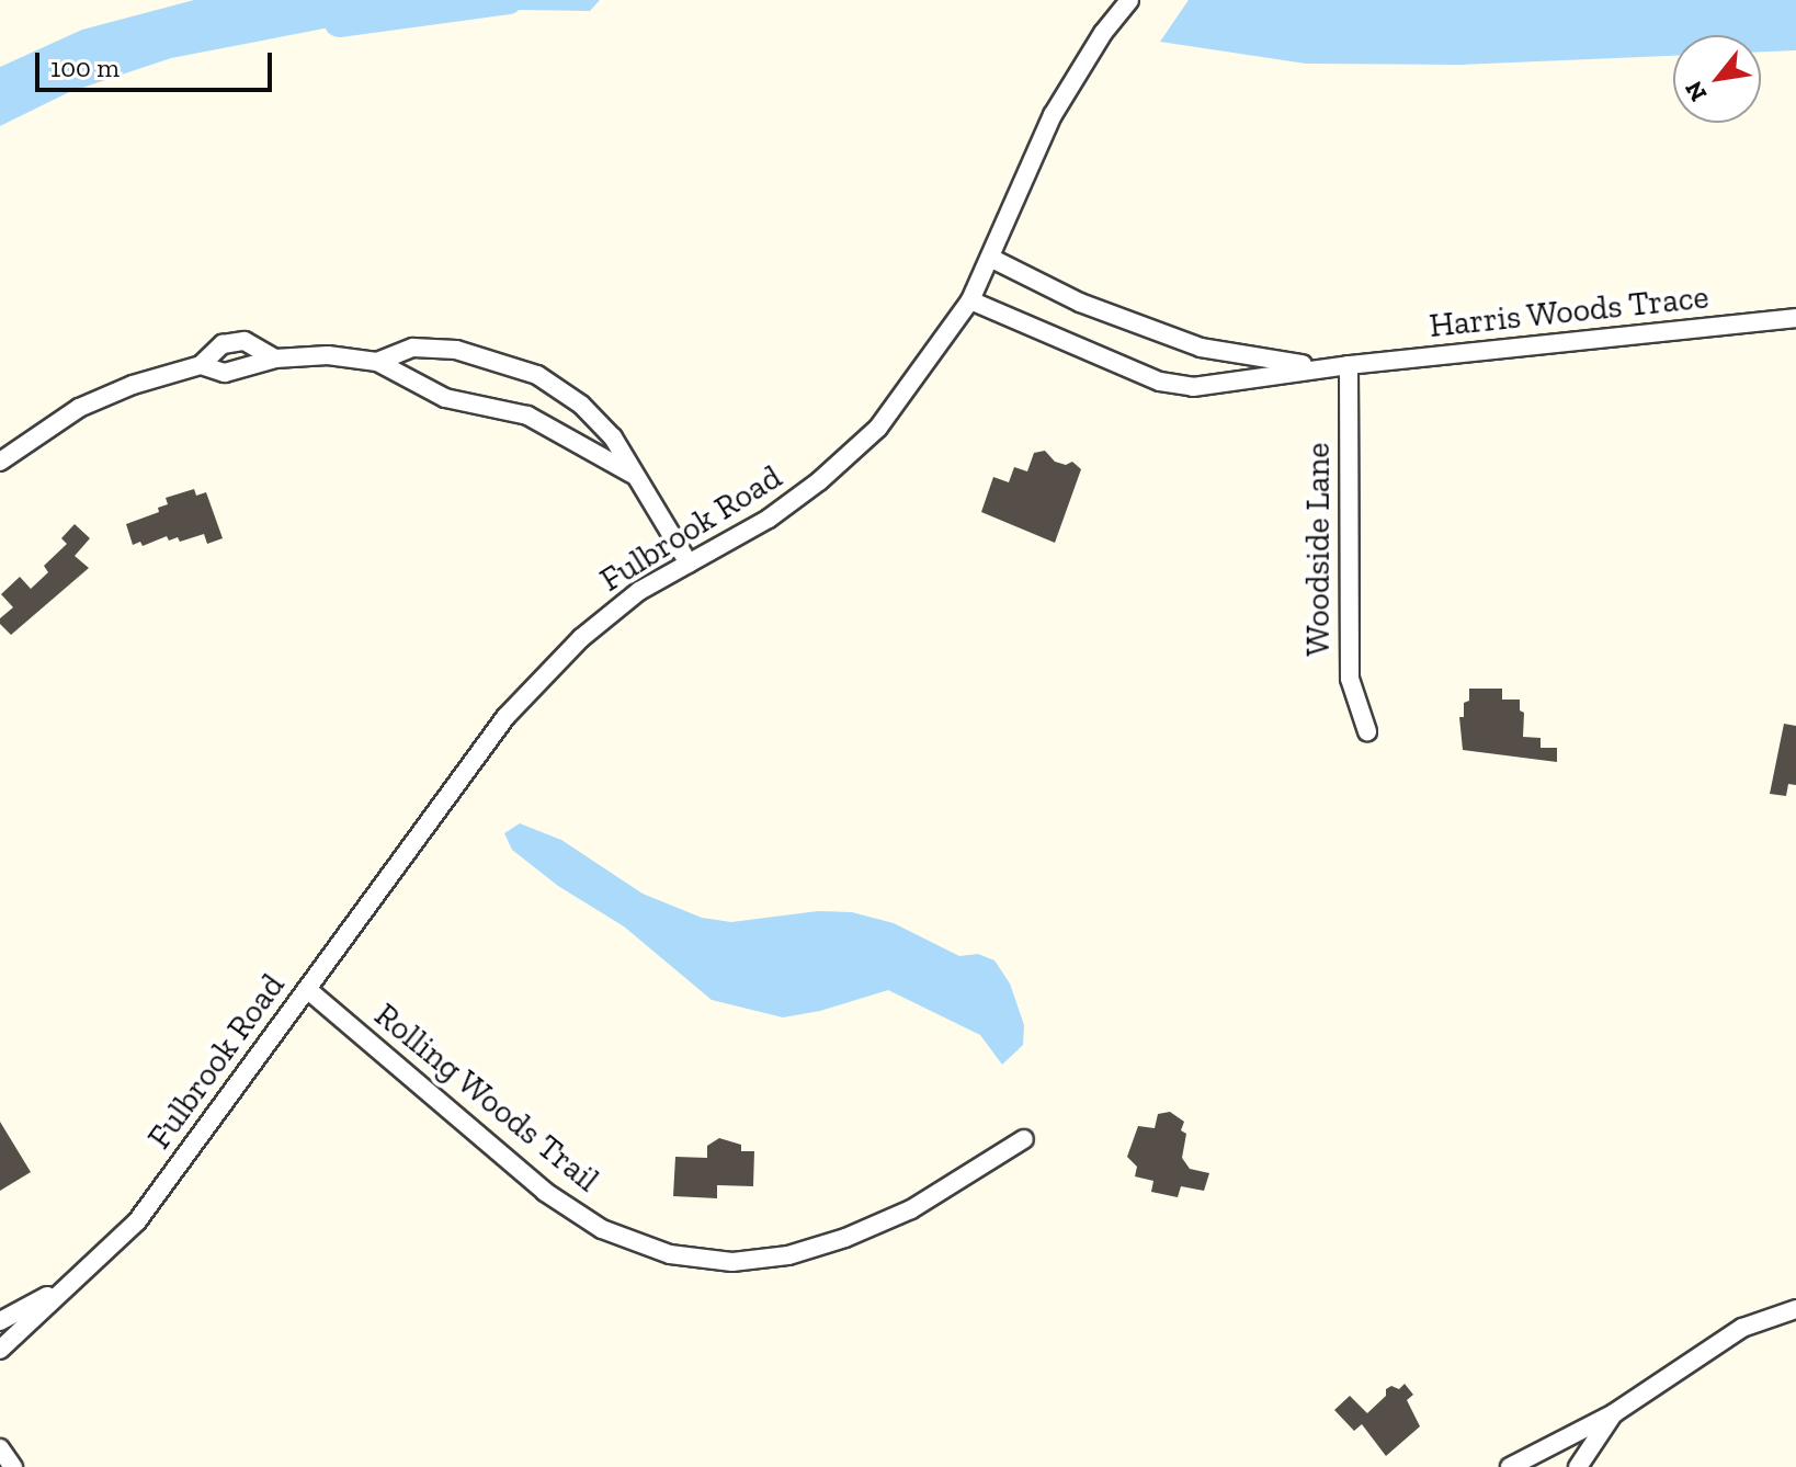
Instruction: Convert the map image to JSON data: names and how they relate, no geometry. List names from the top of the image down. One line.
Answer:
{"streets":{"street":["Harris Woods Trace","Fulbrook Road","Woodside Lane","Rolling Woods Trail"]},"crossings":[["Harris Woods Trace","Fulbrook Road"],["Harris Woods Trace","Woodside Lane"],["Fulbrook Road","Rolling Woods Trail"]],"scale_bar":"100 m","north":"bottom left"}
